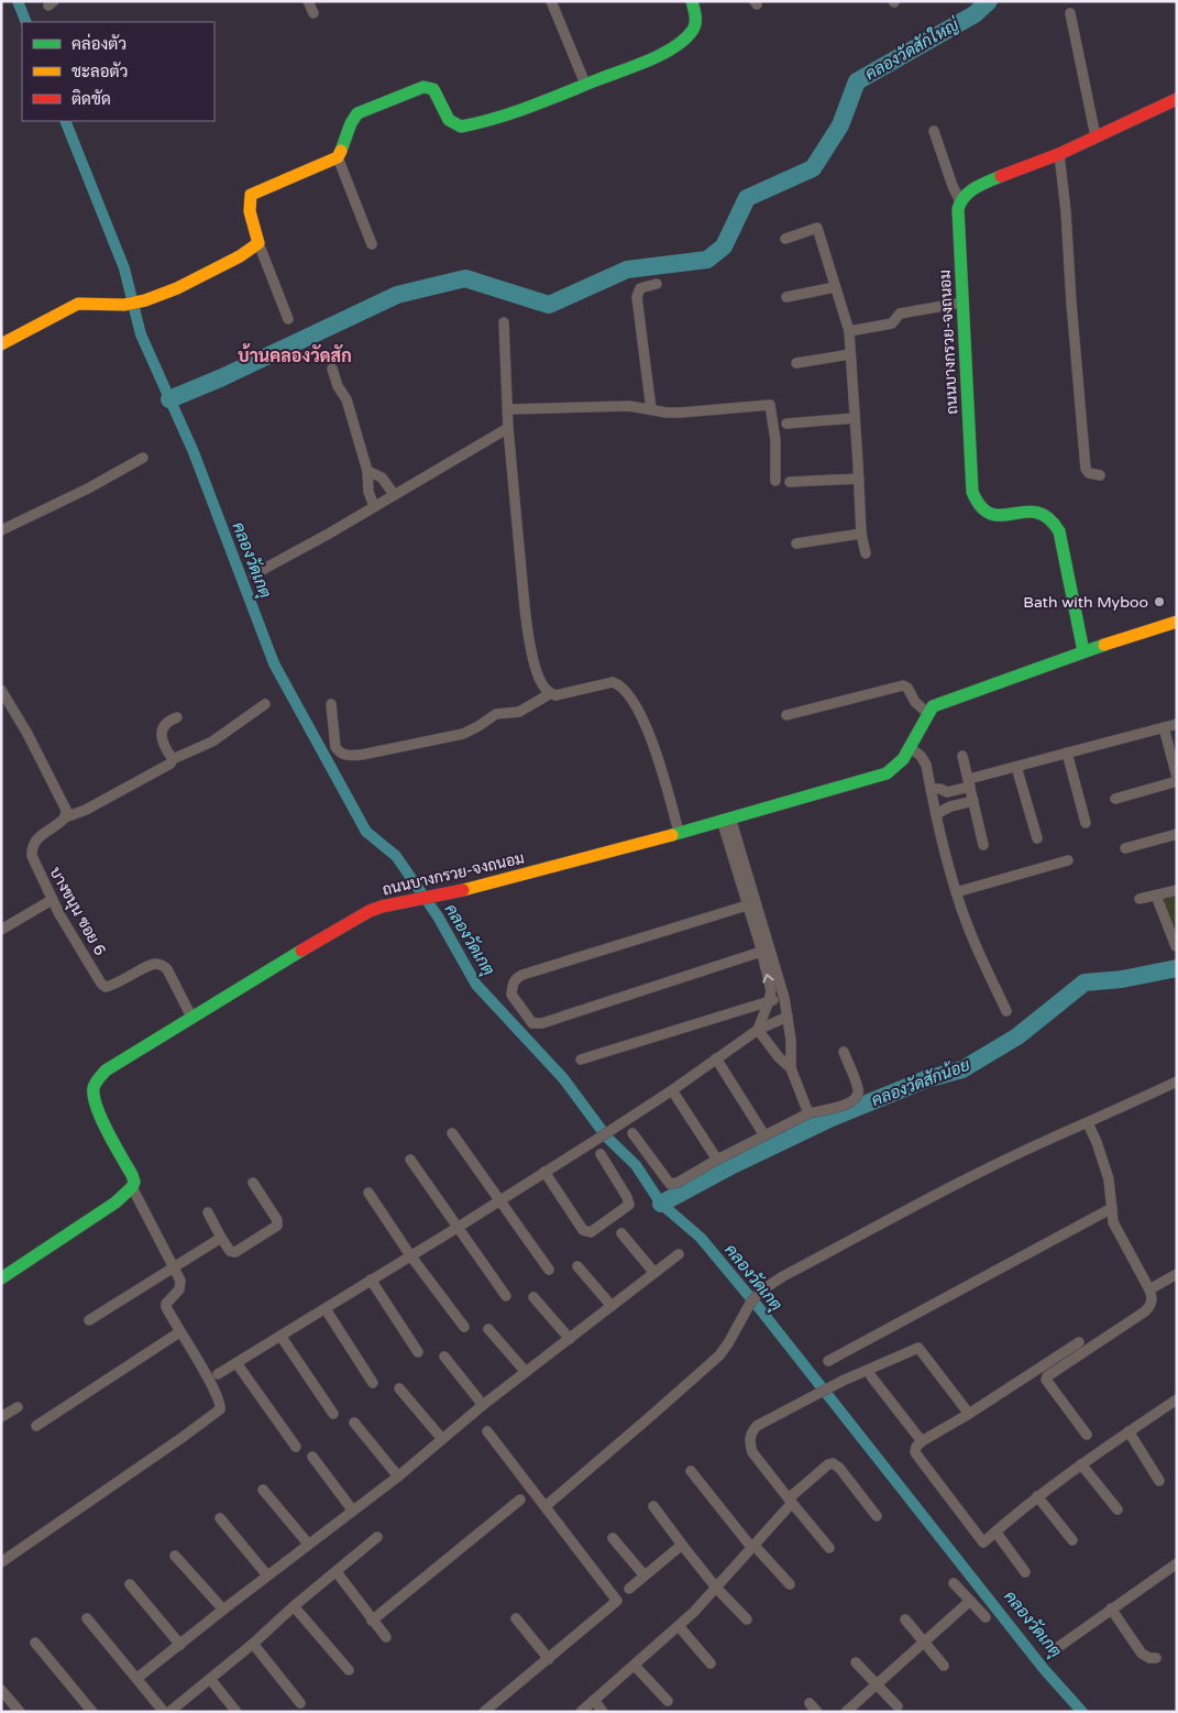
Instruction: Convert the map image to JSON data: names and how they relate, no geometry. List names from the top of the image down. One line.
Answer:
{"streets":{"street":["ถนนบางกรวย-จงถนอม","บางขนุน ซอย 6"]},"crossings":[["ถนนบางกรวย-จงถนอม","บางขนุน ซอย 6"]],"districts":["บ้านคลองวัดสัก"],"water":["คลองวัดสักใหญ่","คลองวัดเกตุ","คลองวัดสักน้อย"],"places":["Bath with Myboo"],"legend":["คล่องตัว","ชะลอตัว","ติดขัด"]}
